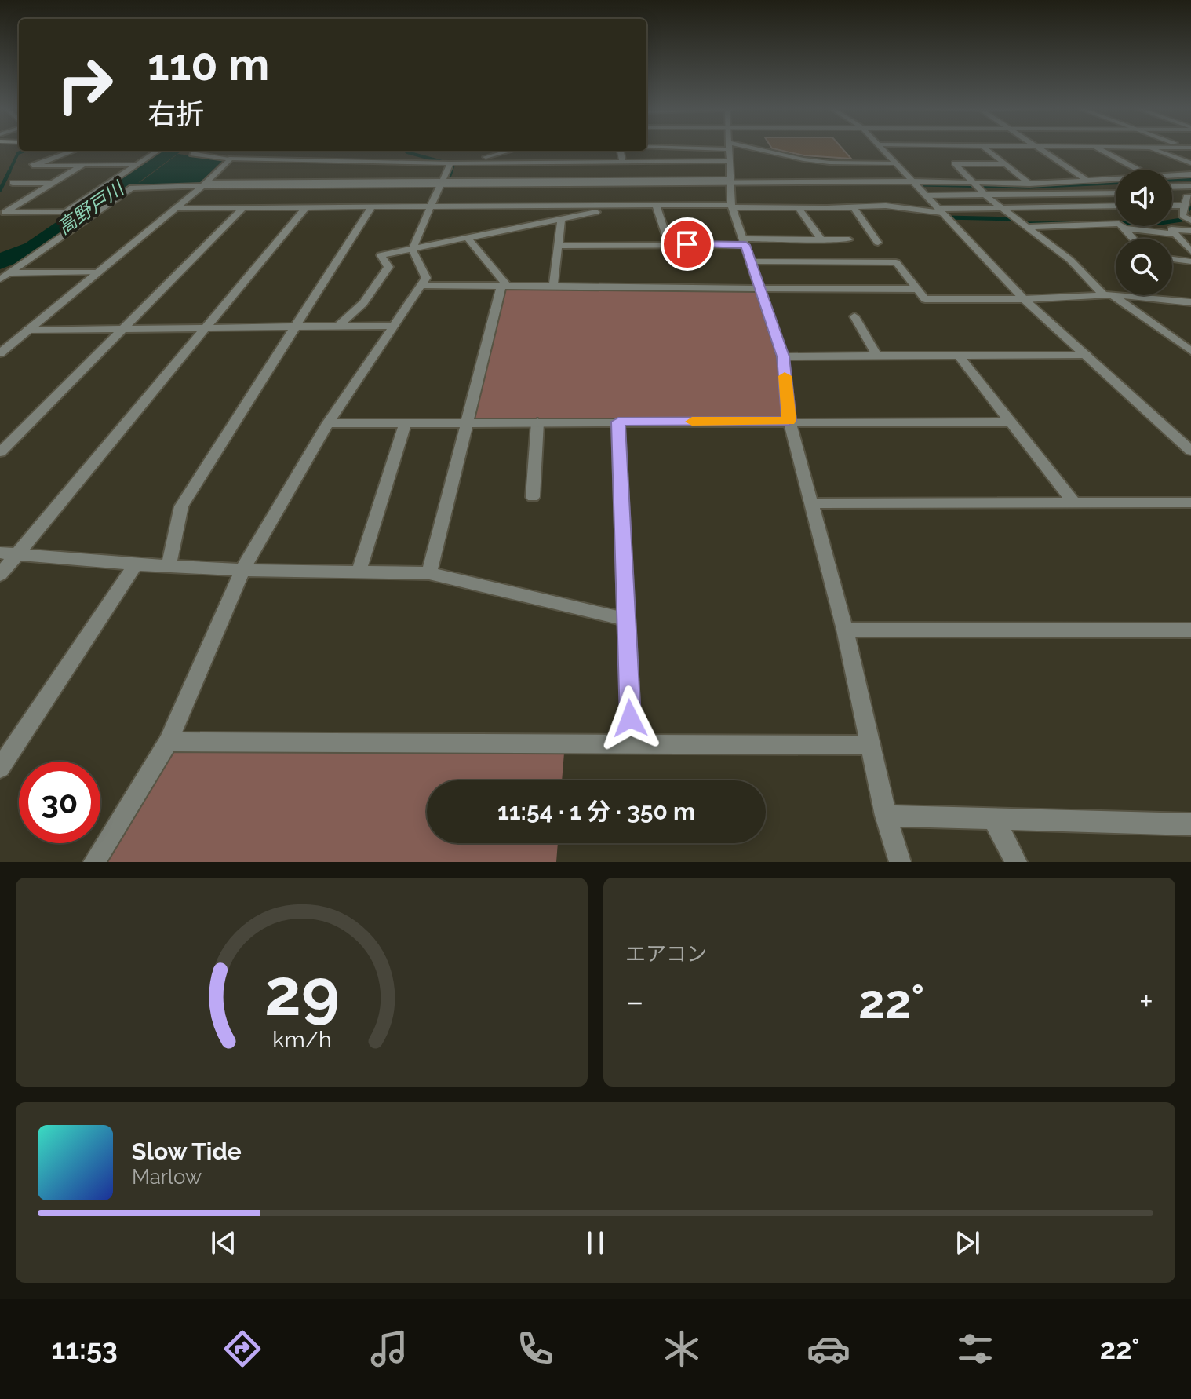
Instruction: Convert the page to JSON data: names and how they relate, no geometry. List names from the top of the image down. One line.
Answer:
{"water":["高野戸川"],"page":{"turn":["110 m","右折"],"limit":"30","trip":"11:54 · 1 分 · 350 m","tile":"エアコン","heat":["−","22°","+"],"song":["Slow Tide","Marlow"],"tabs":["11:53","22°"],"gauge":["29","km/h"]}}
